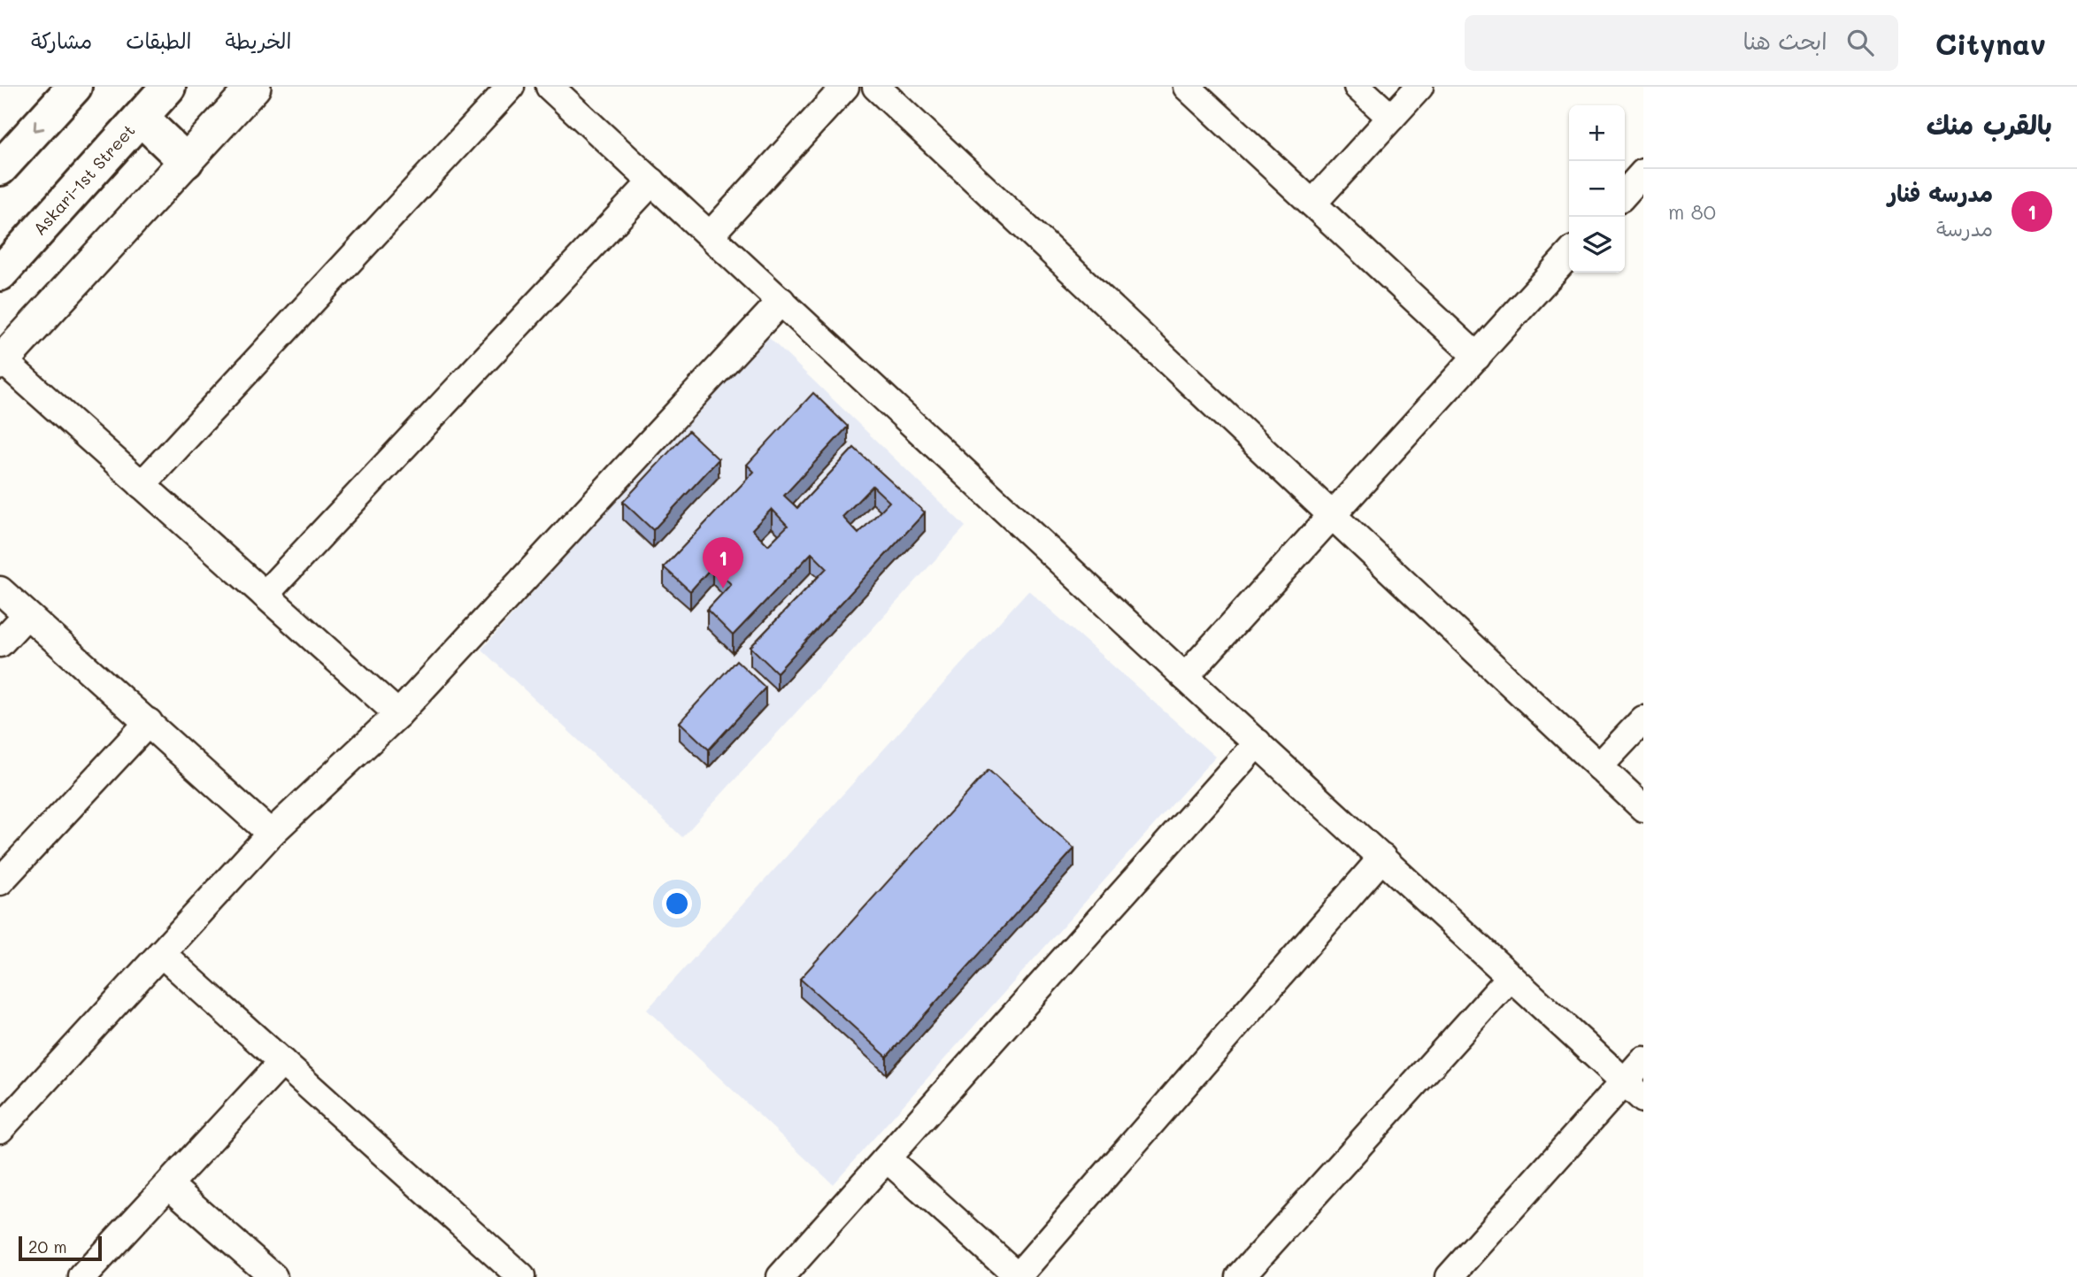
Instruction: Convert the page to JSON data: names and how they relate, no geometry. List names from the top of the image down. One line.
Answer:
{"streets":{"main road":["Askari-1st Street"]},"scale_bar":"20 m","page":{"header":"Citynav","search":"ابحث هنا","nav":["الخريطة","الطبقات","مشاركة"],"heading":"بالقرب منك","map_buttons":["+","−"],"list":[{"mark":"1","name":"مدرسه فنار","note":"مدرسة","value":"80 m"}],"pins":"1","scale":"20 m"}}
